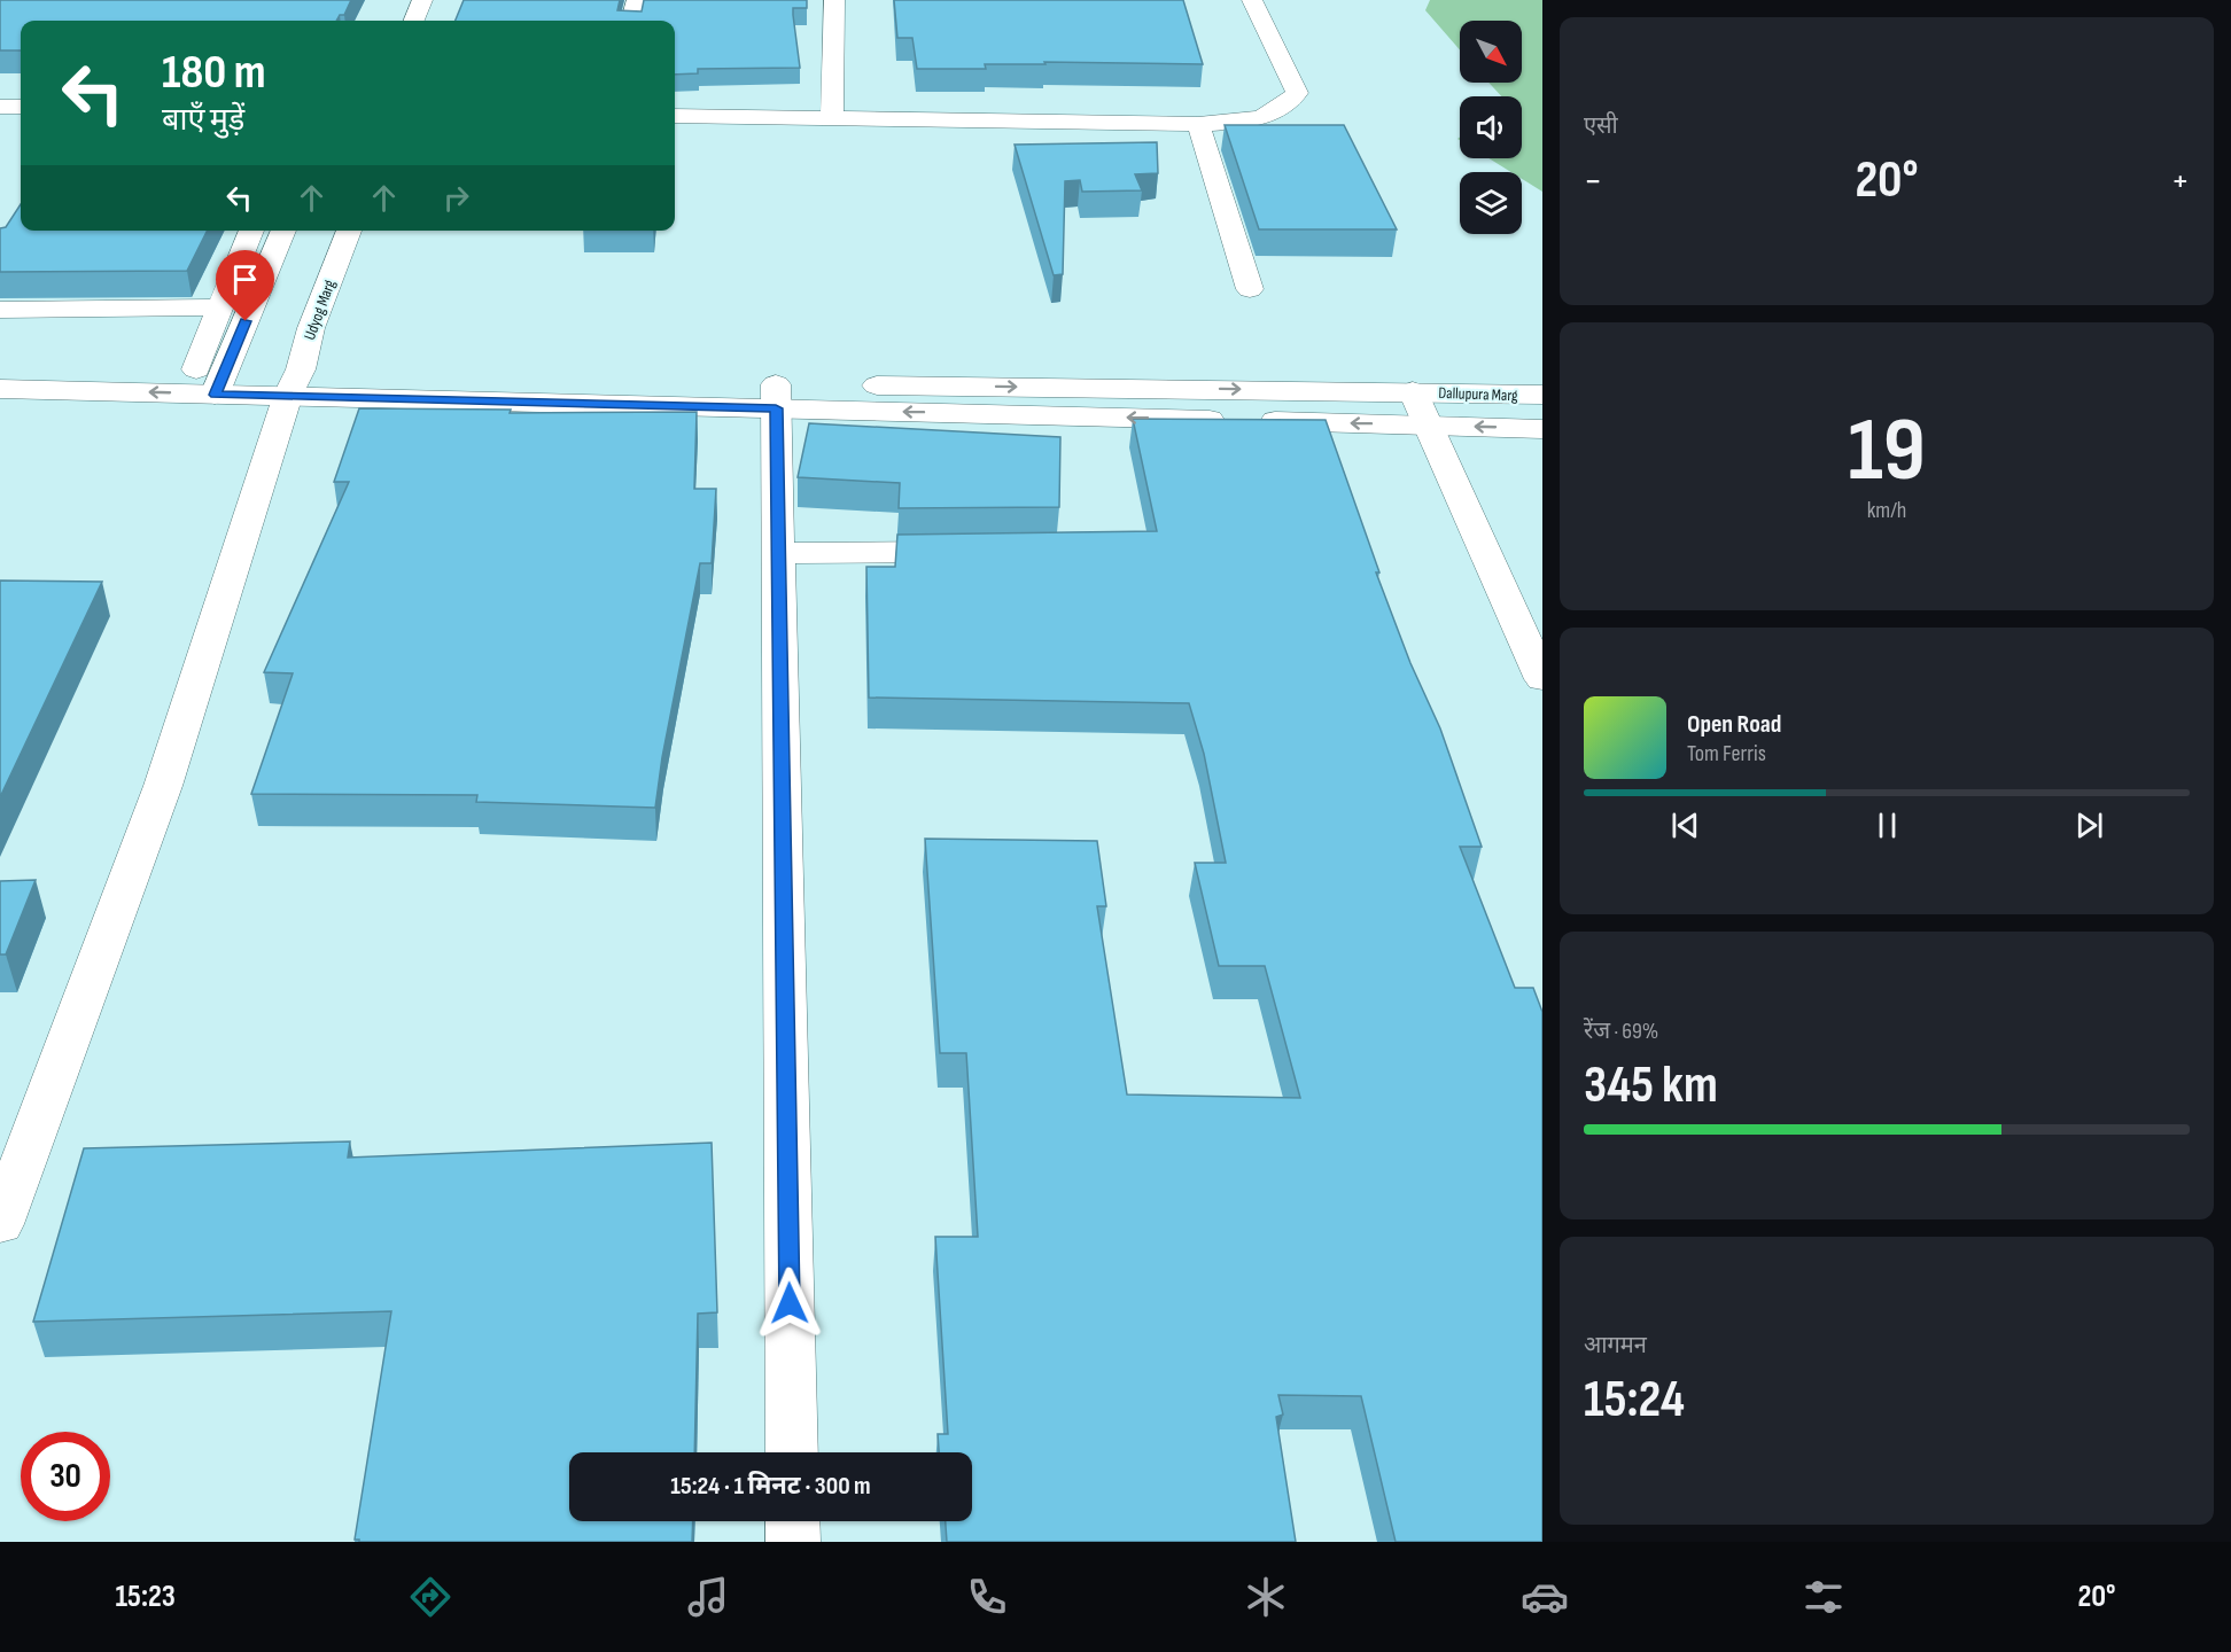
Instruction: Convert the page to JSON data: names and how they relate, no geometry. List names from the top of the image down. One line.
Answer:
{"streets":{"street":["Udyog Marg","Dallupura Marg"]},"north":"bottom right","page":{"tile":["एसी",["19","km/h"],["रेंज · 69%","345 km"],["आगमन","15:24"]],"turn":["180 m","बाएँ मुड़ें"],"heat":["−","20°","+"],"song":["Open Road","Tom Ferris"],"limit":"30","trip":"15:24 · 1 मिनट · 300 m","tabs":["15:23","20°"]}}
